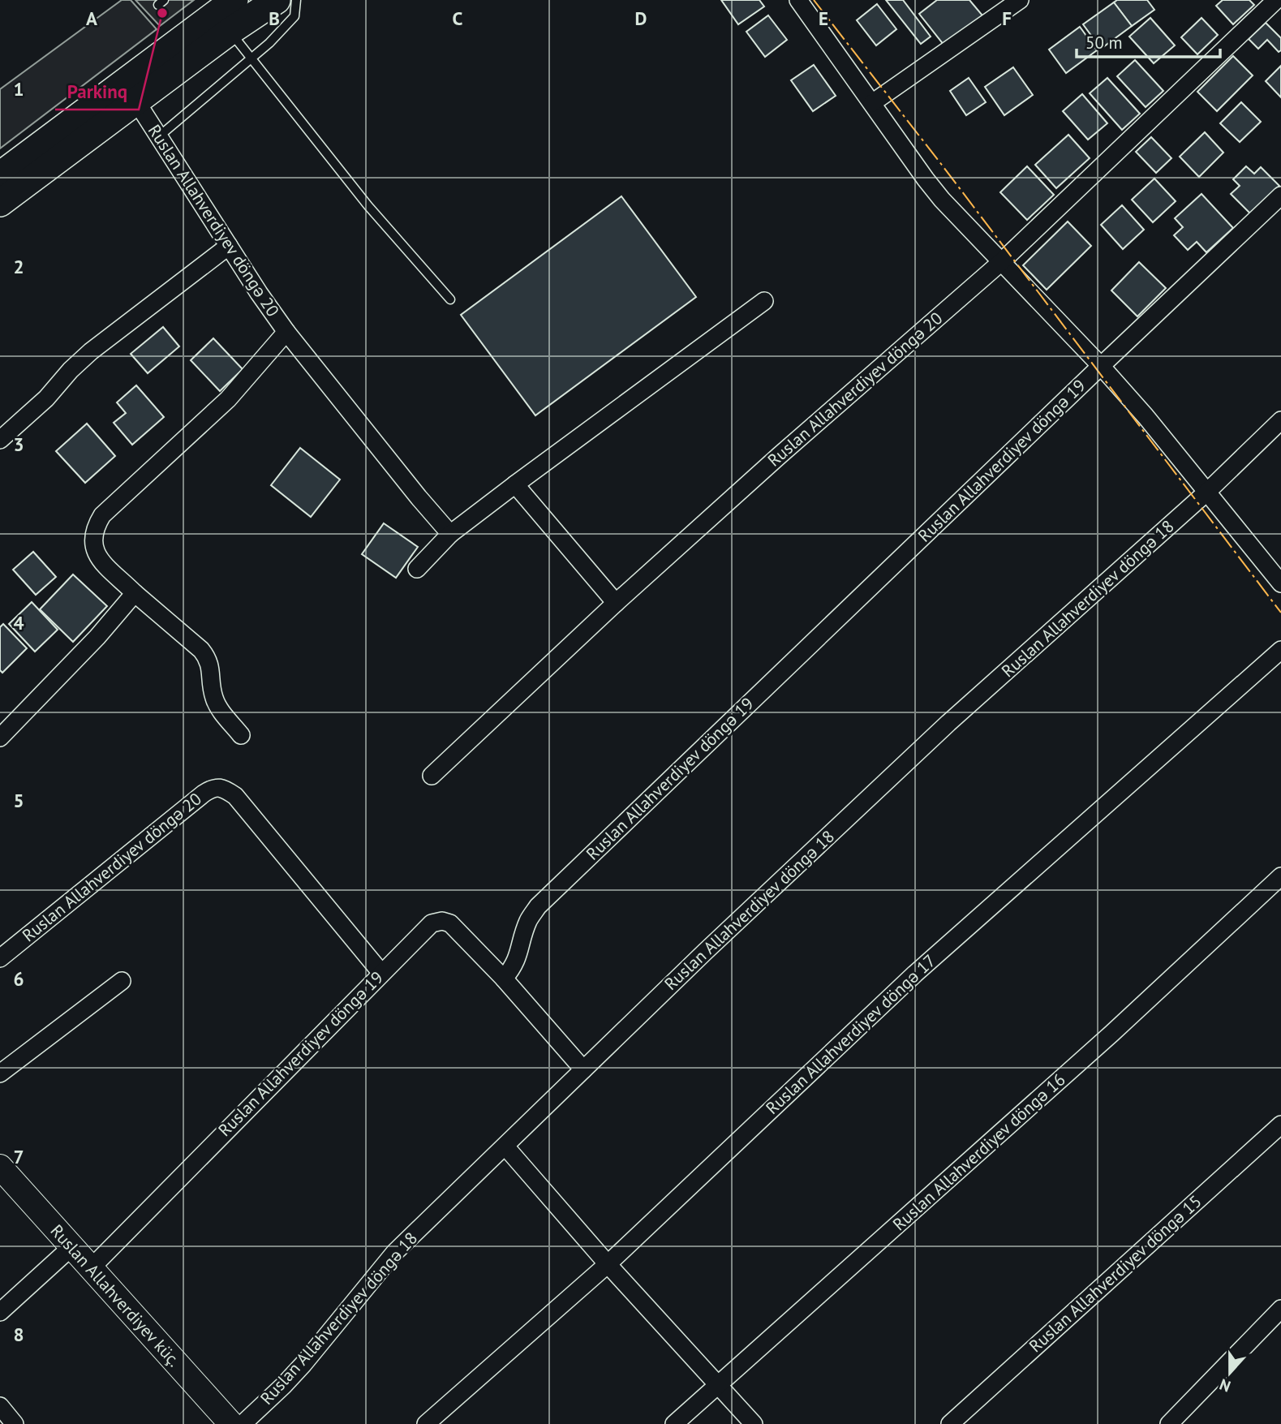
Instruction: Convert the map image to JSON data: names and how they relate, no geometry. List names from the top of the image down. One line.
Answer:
{"streets":{"street":["Ruslan Allahverdiyev döngə 20","Ruslan Allahverdiyev döngə 19","Ruslan Allahverdiyev döngə 18","Ruslan Allahverdiyev döngə 17","Ruslan Allahverdiyev döngə 16","Ruslan Allahverdiyev döngə 15","Ruslan Allahverdiyev küç."]},"crossings":[["Ruslan Allahverdiyev döngə 20","Ruslan Allahverdiyev döngə 19"],["Ruslan Allahverdiyev döngə 19","Ruslan Allahverdiyev küç."]],"places":["Parkinq"],"scale_bar":"50 m","north":"bottom","grid":{"columns":["A","B","C","D","E","F"],"rows":["1","2","3","4","5","6","7","8"]}}
